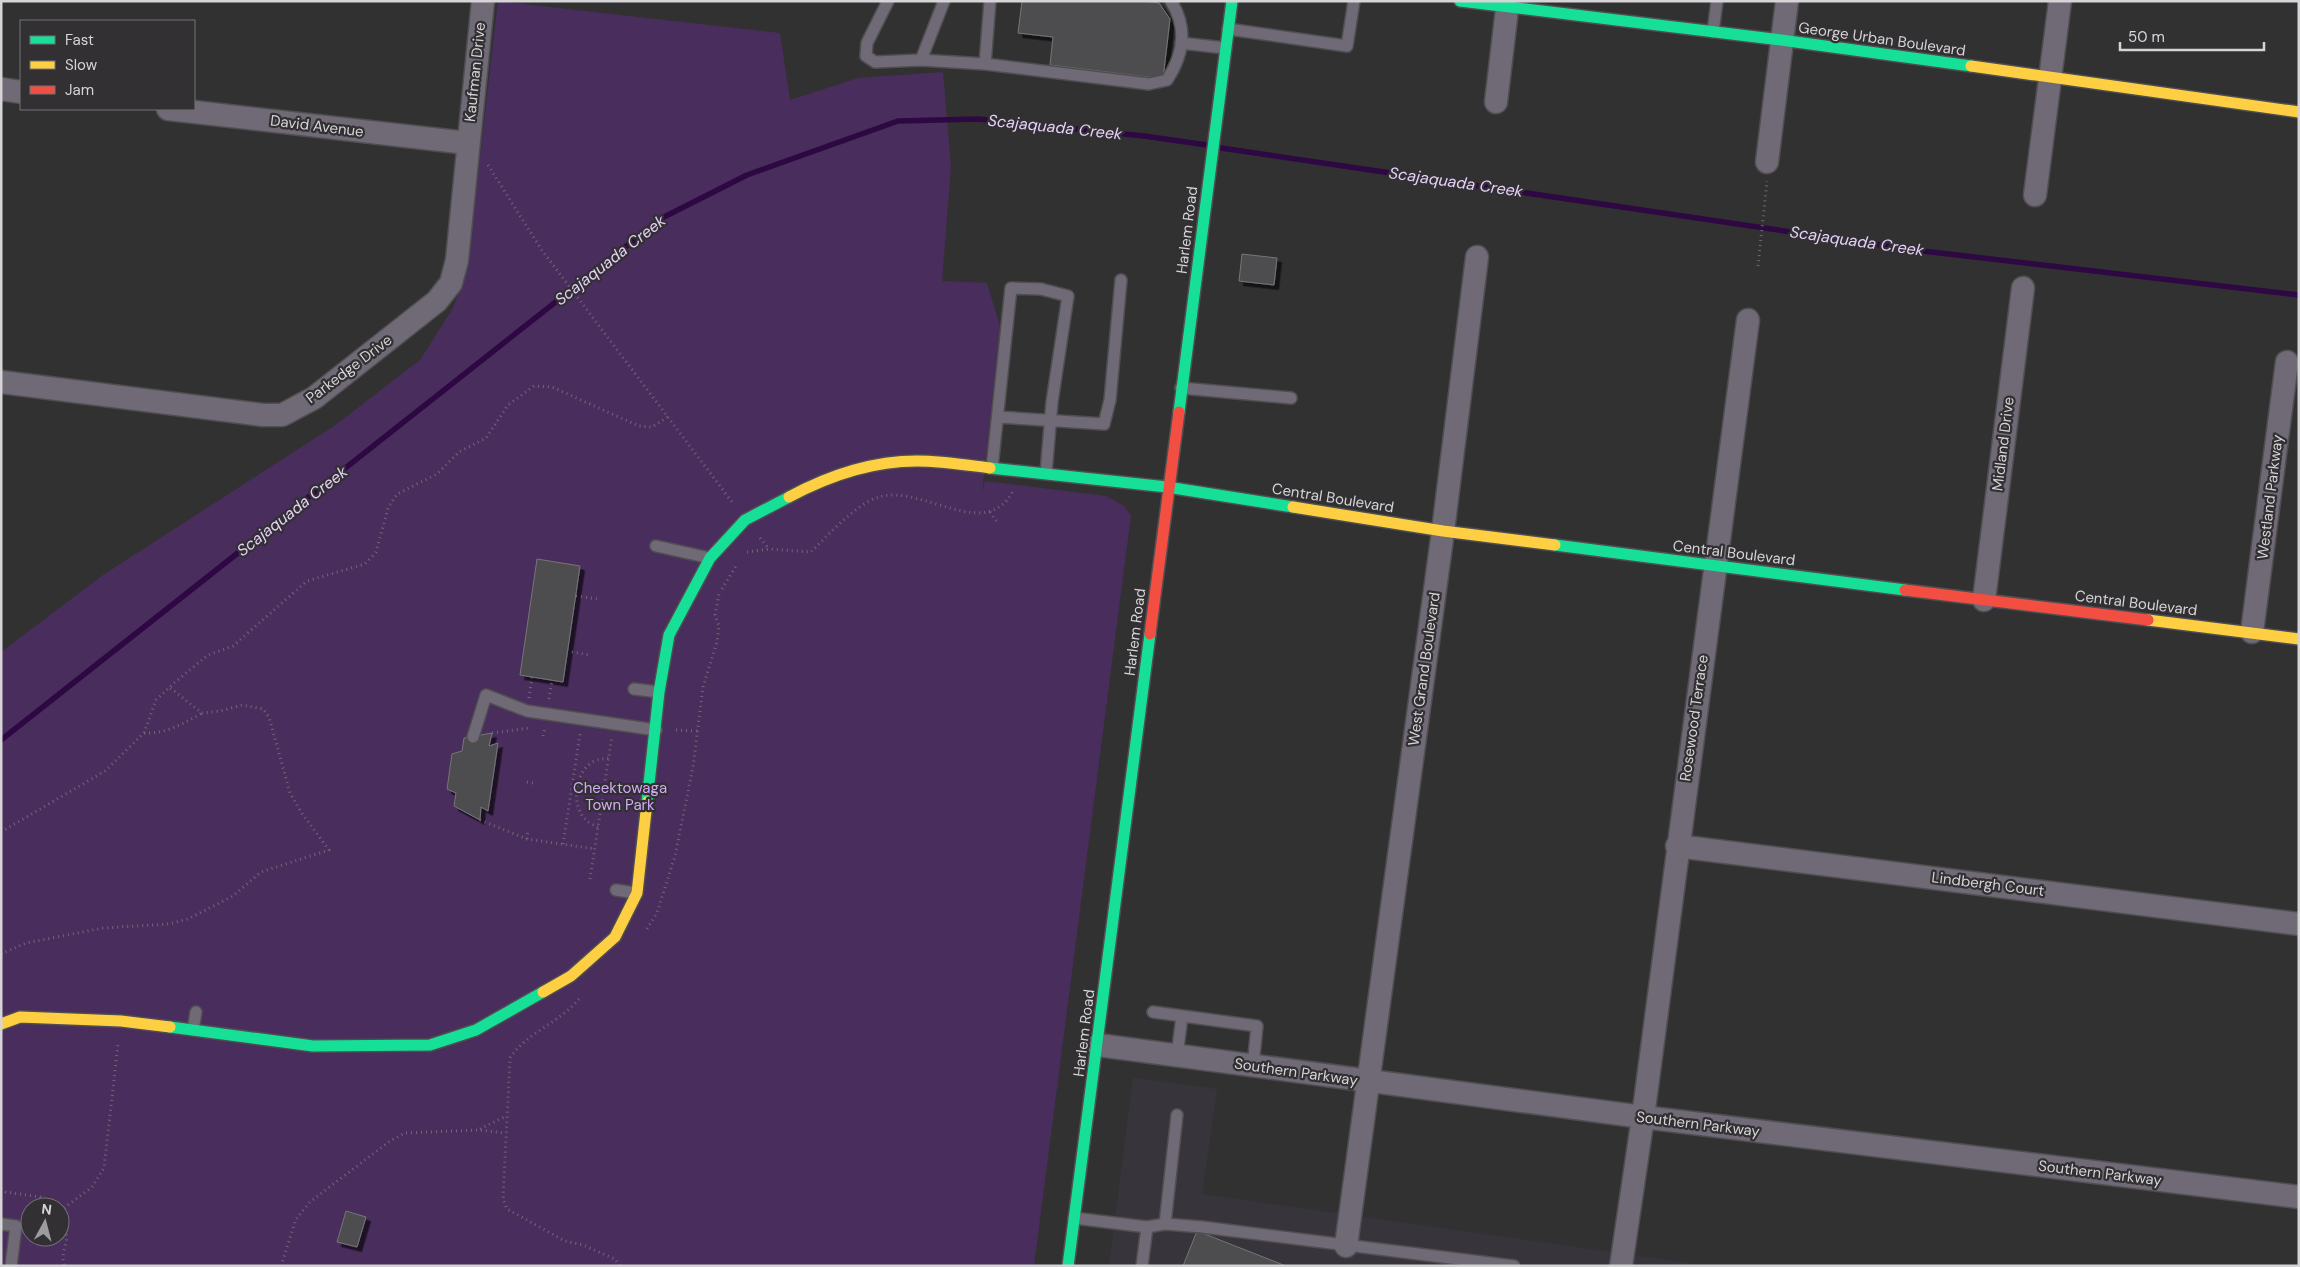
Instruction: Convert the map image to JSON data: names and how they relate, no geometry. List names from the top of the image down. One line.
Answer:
{"streets":{"street":["George Urban Boulevard","Kaufman Drive","David Avenue","Harlem Road","Parkedge Drive","Midland Drive","Westland Parkway","Central Boulevard","West Grand Boulevard","Rosewood Terrace","Lindbergh Court","Southern Parkway"]},"crossings":[["Kaufman Drive","David Avenue"],["Kaufman Drive","Parkedge Drive"],["David Avenue","Parkedge Drive"],["Harlem Road","Central Boulevard"],["Harlem Road","Southern Parkway"],["Midland Drive","Central Boulevard"],["Westland Parkway","Central Boulevard"],["Central Boulevard","West Grand Boulevard"],["Central Boulevard","Rosewood Terrace"],["West Grand Boulevard","Southern Parkway"],["Rosewood Terrace","Lindbergh Court"],["Rosewood Terrace","Southern Parkway"]],"water":["Scajaquada Creek"],"parks":["Cheektowaga Town Park"],"legend":["Fast","Slow","Jam"],"scale_bar":"50 m","north":"top"}
